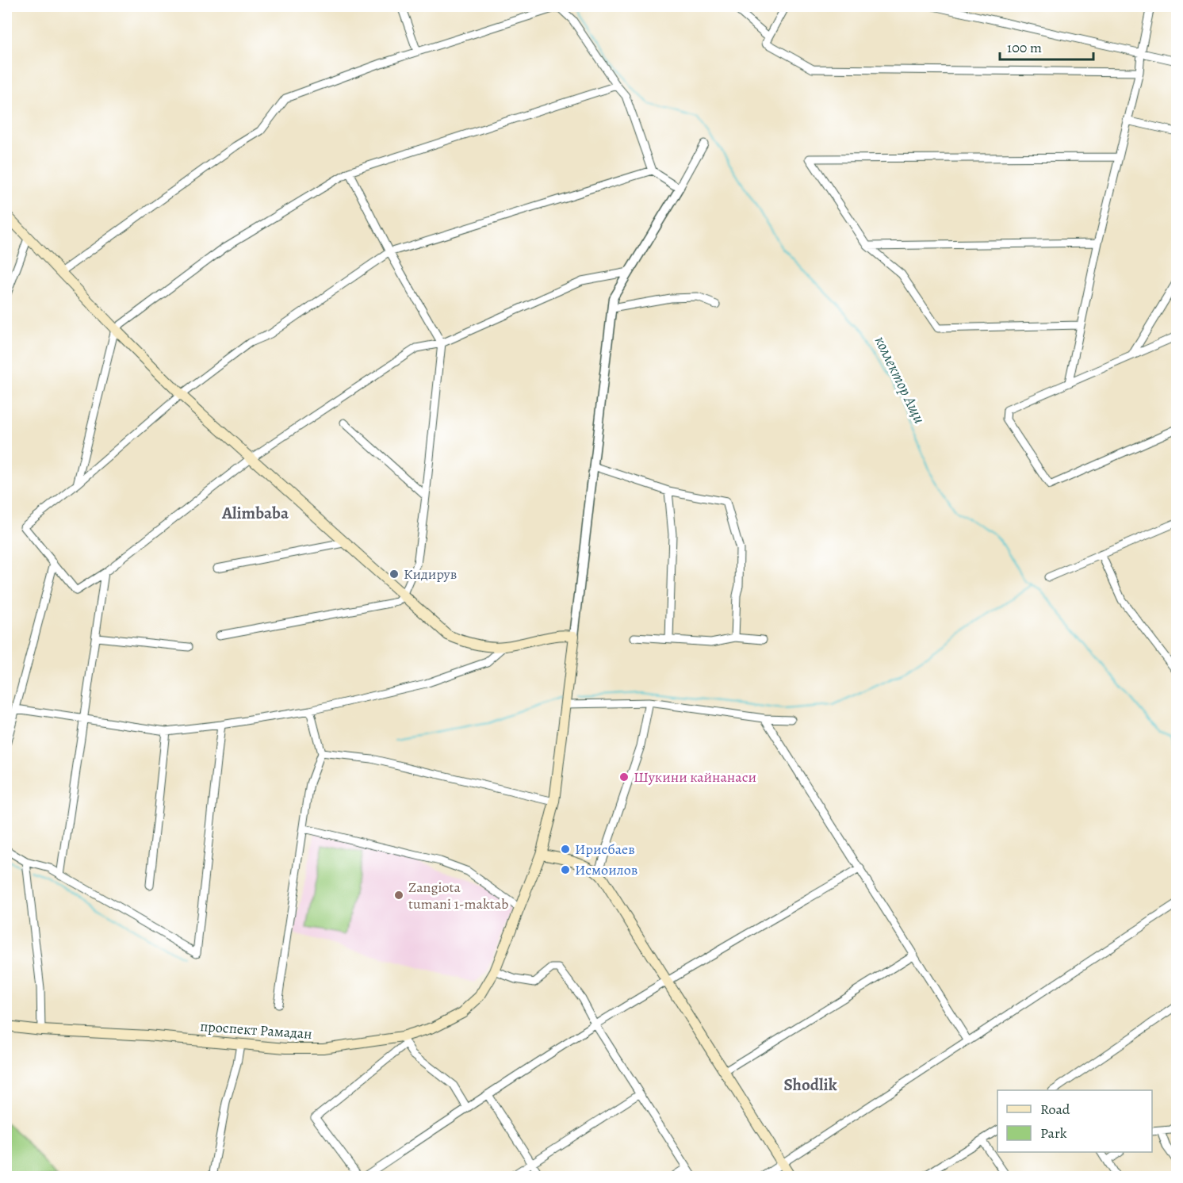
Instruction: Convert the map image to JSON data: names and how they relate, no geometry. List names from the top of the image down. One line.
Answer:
{"streets":{"main road":["проспект Рамадан"]},"districts":["Alimbaba","Shodlik"],"water":["коллектор Ащи"],"places":["Кидирув","Шукини кайнанаси","Ирисбаев","Исмоилов","Zangiota tumani 1-maktab"],"legend":["Road","Park"],"scale_bar":"100 m"}
